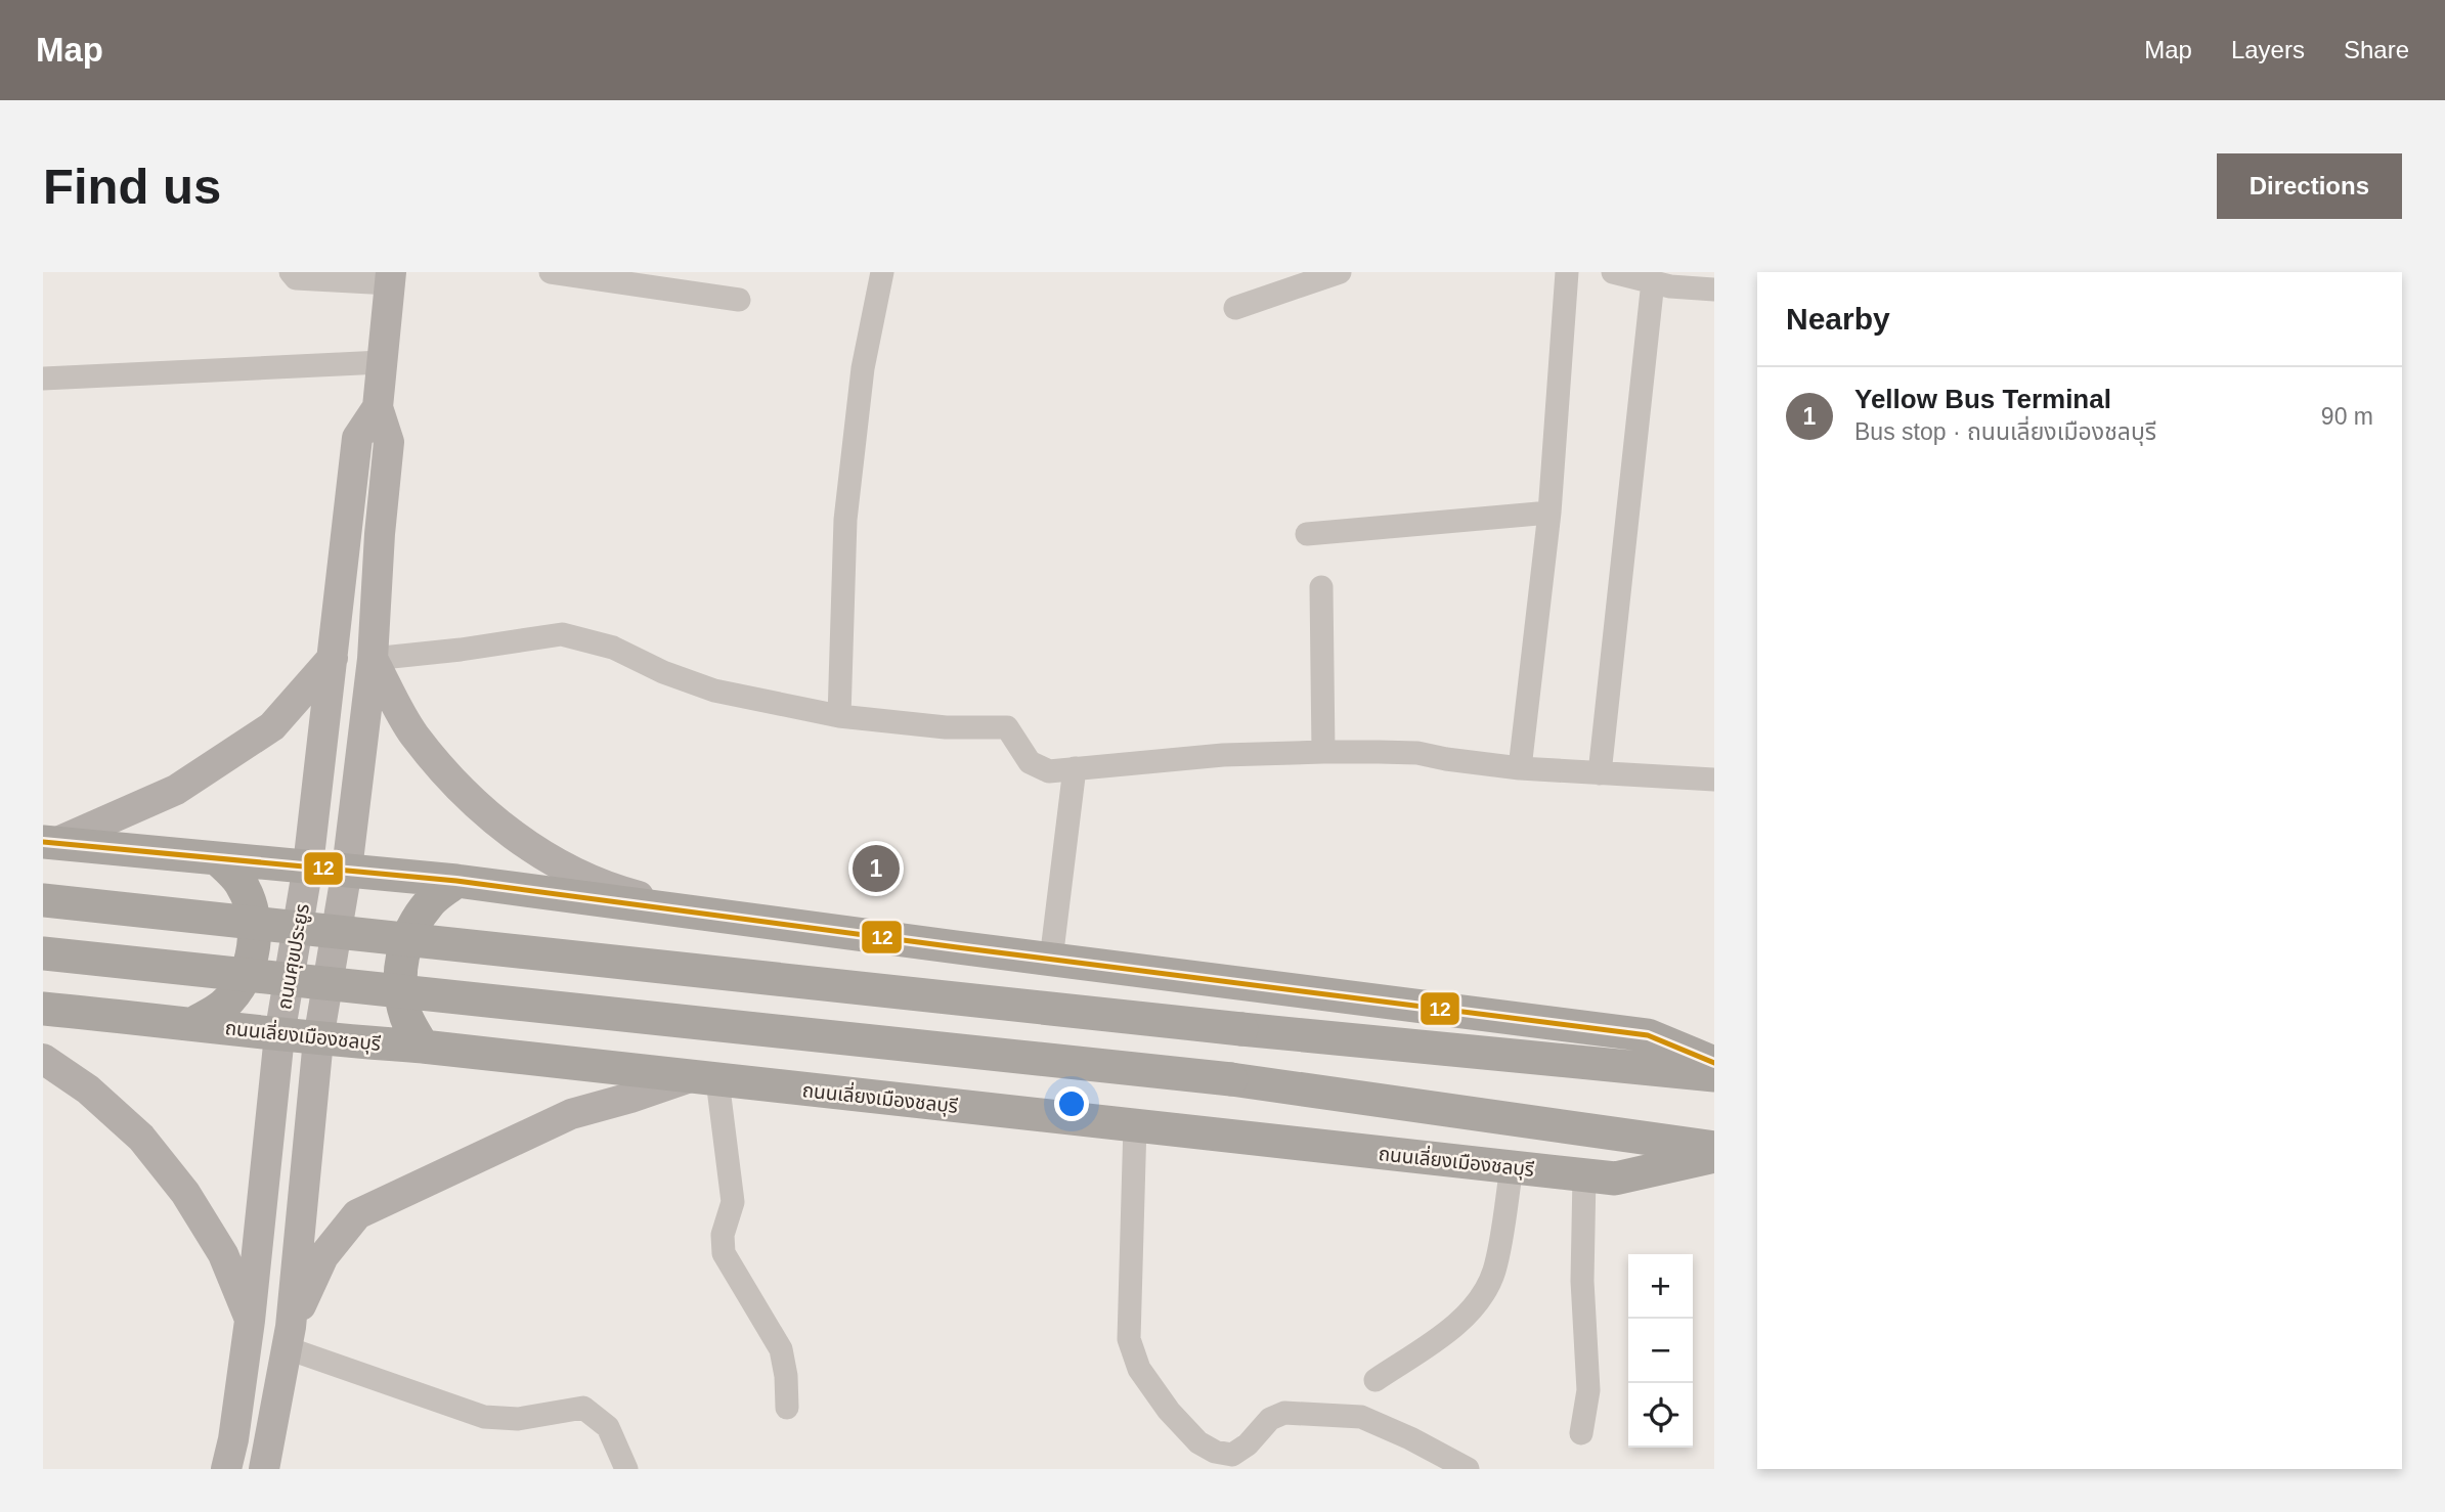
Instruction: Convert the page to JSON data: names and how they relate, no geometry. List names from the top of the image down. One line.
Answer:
{"streets":{"highway":["ถนนเลี่ยงเมืองชลบุรี"],"main road":["ถนนศุขประยูร"]},"crossings":[["ถนนศุขประยูร","ถนนเลี่ยงเมืองชลบุรี"]],"lines":["transit line 12"],"page":{"header":"Map","nav":["Map","Layers","Share"],"buttons":"Directions","title":"Find us","heading":"Nearby","list":[{"mark":"1","name":"Yellow Bus Terminal","note":"Bus stop · ถนนเลี่ยงเมืองชลบุรี","value":"90 m"}],"pins":"1","map_buttons":["+","−"]}}
